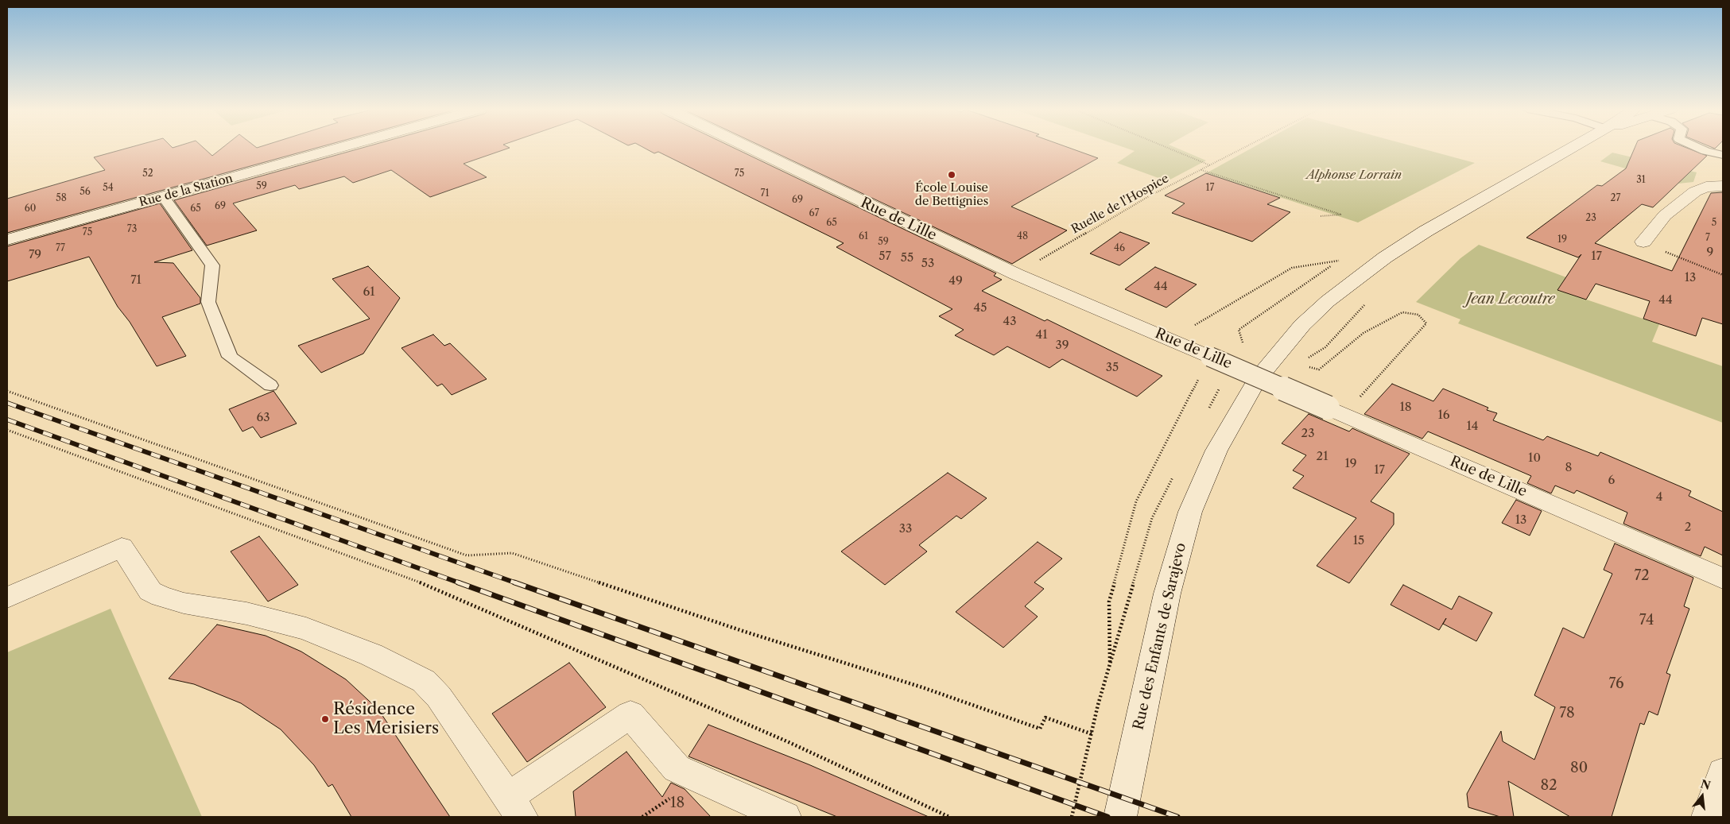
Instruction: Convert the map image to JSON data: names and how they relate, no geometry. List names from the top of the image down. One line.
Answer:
{"streets":{"street":["Rue de la Station","Rue de Lille","Rue des Enfants de Sarajevo"],"path":["Ruelle de l'Hospice"]},"crossings":[["Ruelle de l'Hospice","Rue de Lille"]],"parks":["Alphonse Lorrain","Jean Lecoutre"],"places":["École Louise de Bettignies","Résidence Les Merisiers"],"house_numbers":["52","75","31","59","54","17","56","71","58","27","69","69","60","65","67","23","65","5","73","75","61","48","7","19","59","77","46","9","79","57","17","55","53","13","71","49","44","61","44","45","43","41","39","35","18","16","63","14","23","21","10","19","8","17","6","4","13","2","33","15","72","74","76","78","80","82","18"],"north":"top"}
